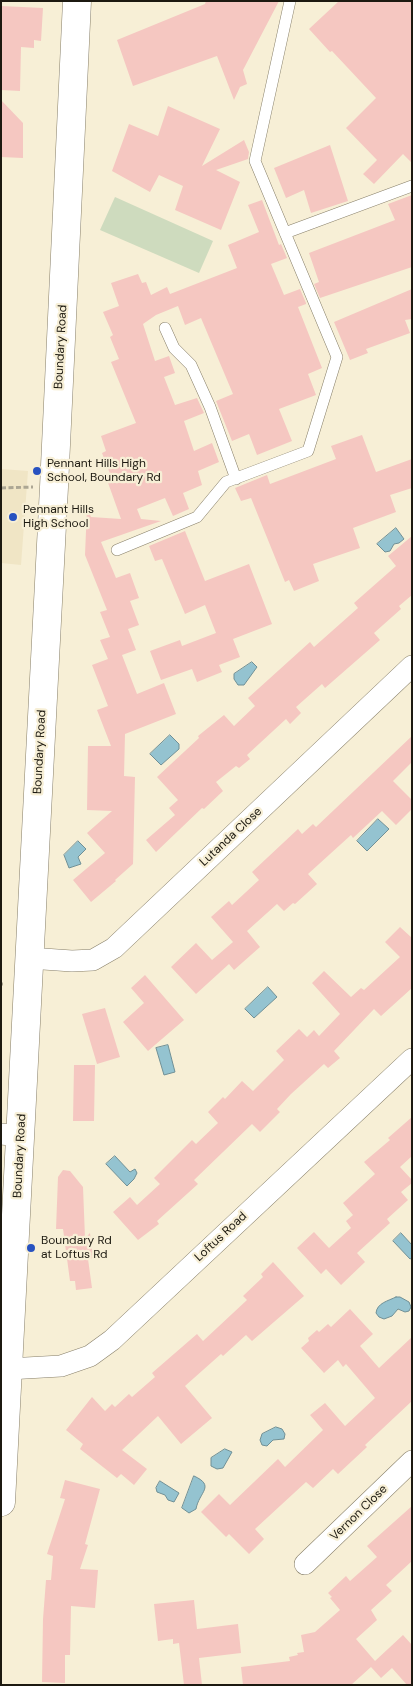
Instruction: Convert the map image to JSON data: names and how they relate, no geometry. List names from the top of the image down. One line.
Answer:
{"streets":{"main road":["Boundary Road"],"street":["Lutanda Close","Loftus Road","Vernon Close"]},"crossings":[["Boundary Road","Lutanda Close"],["Boundary Road","Loftus Road"]],"places":["Pennant Hills High School, Boundary Rd","Pennant Hills High School","Boundary Rd at Loftus Rd"]}
